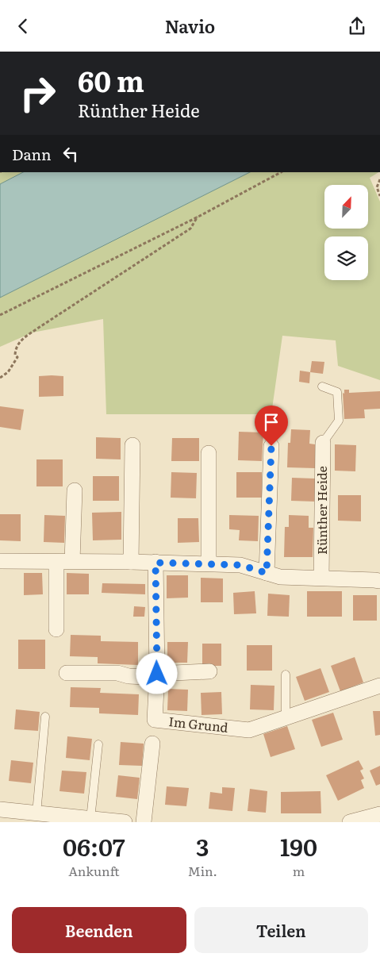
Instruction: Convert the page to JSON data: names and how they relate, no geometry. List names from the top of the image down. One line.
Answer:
{"streets":{"street":["Rünther Heide","Im Grund"]},"north":"top right","page":{"header":"Navio","turn":["60 m","Rünther Heide"],"then":"Dann","eta":["06:07","Ankunft","3","Min.","190","m"],"buttons":["Beenden","Teilen"]}}
